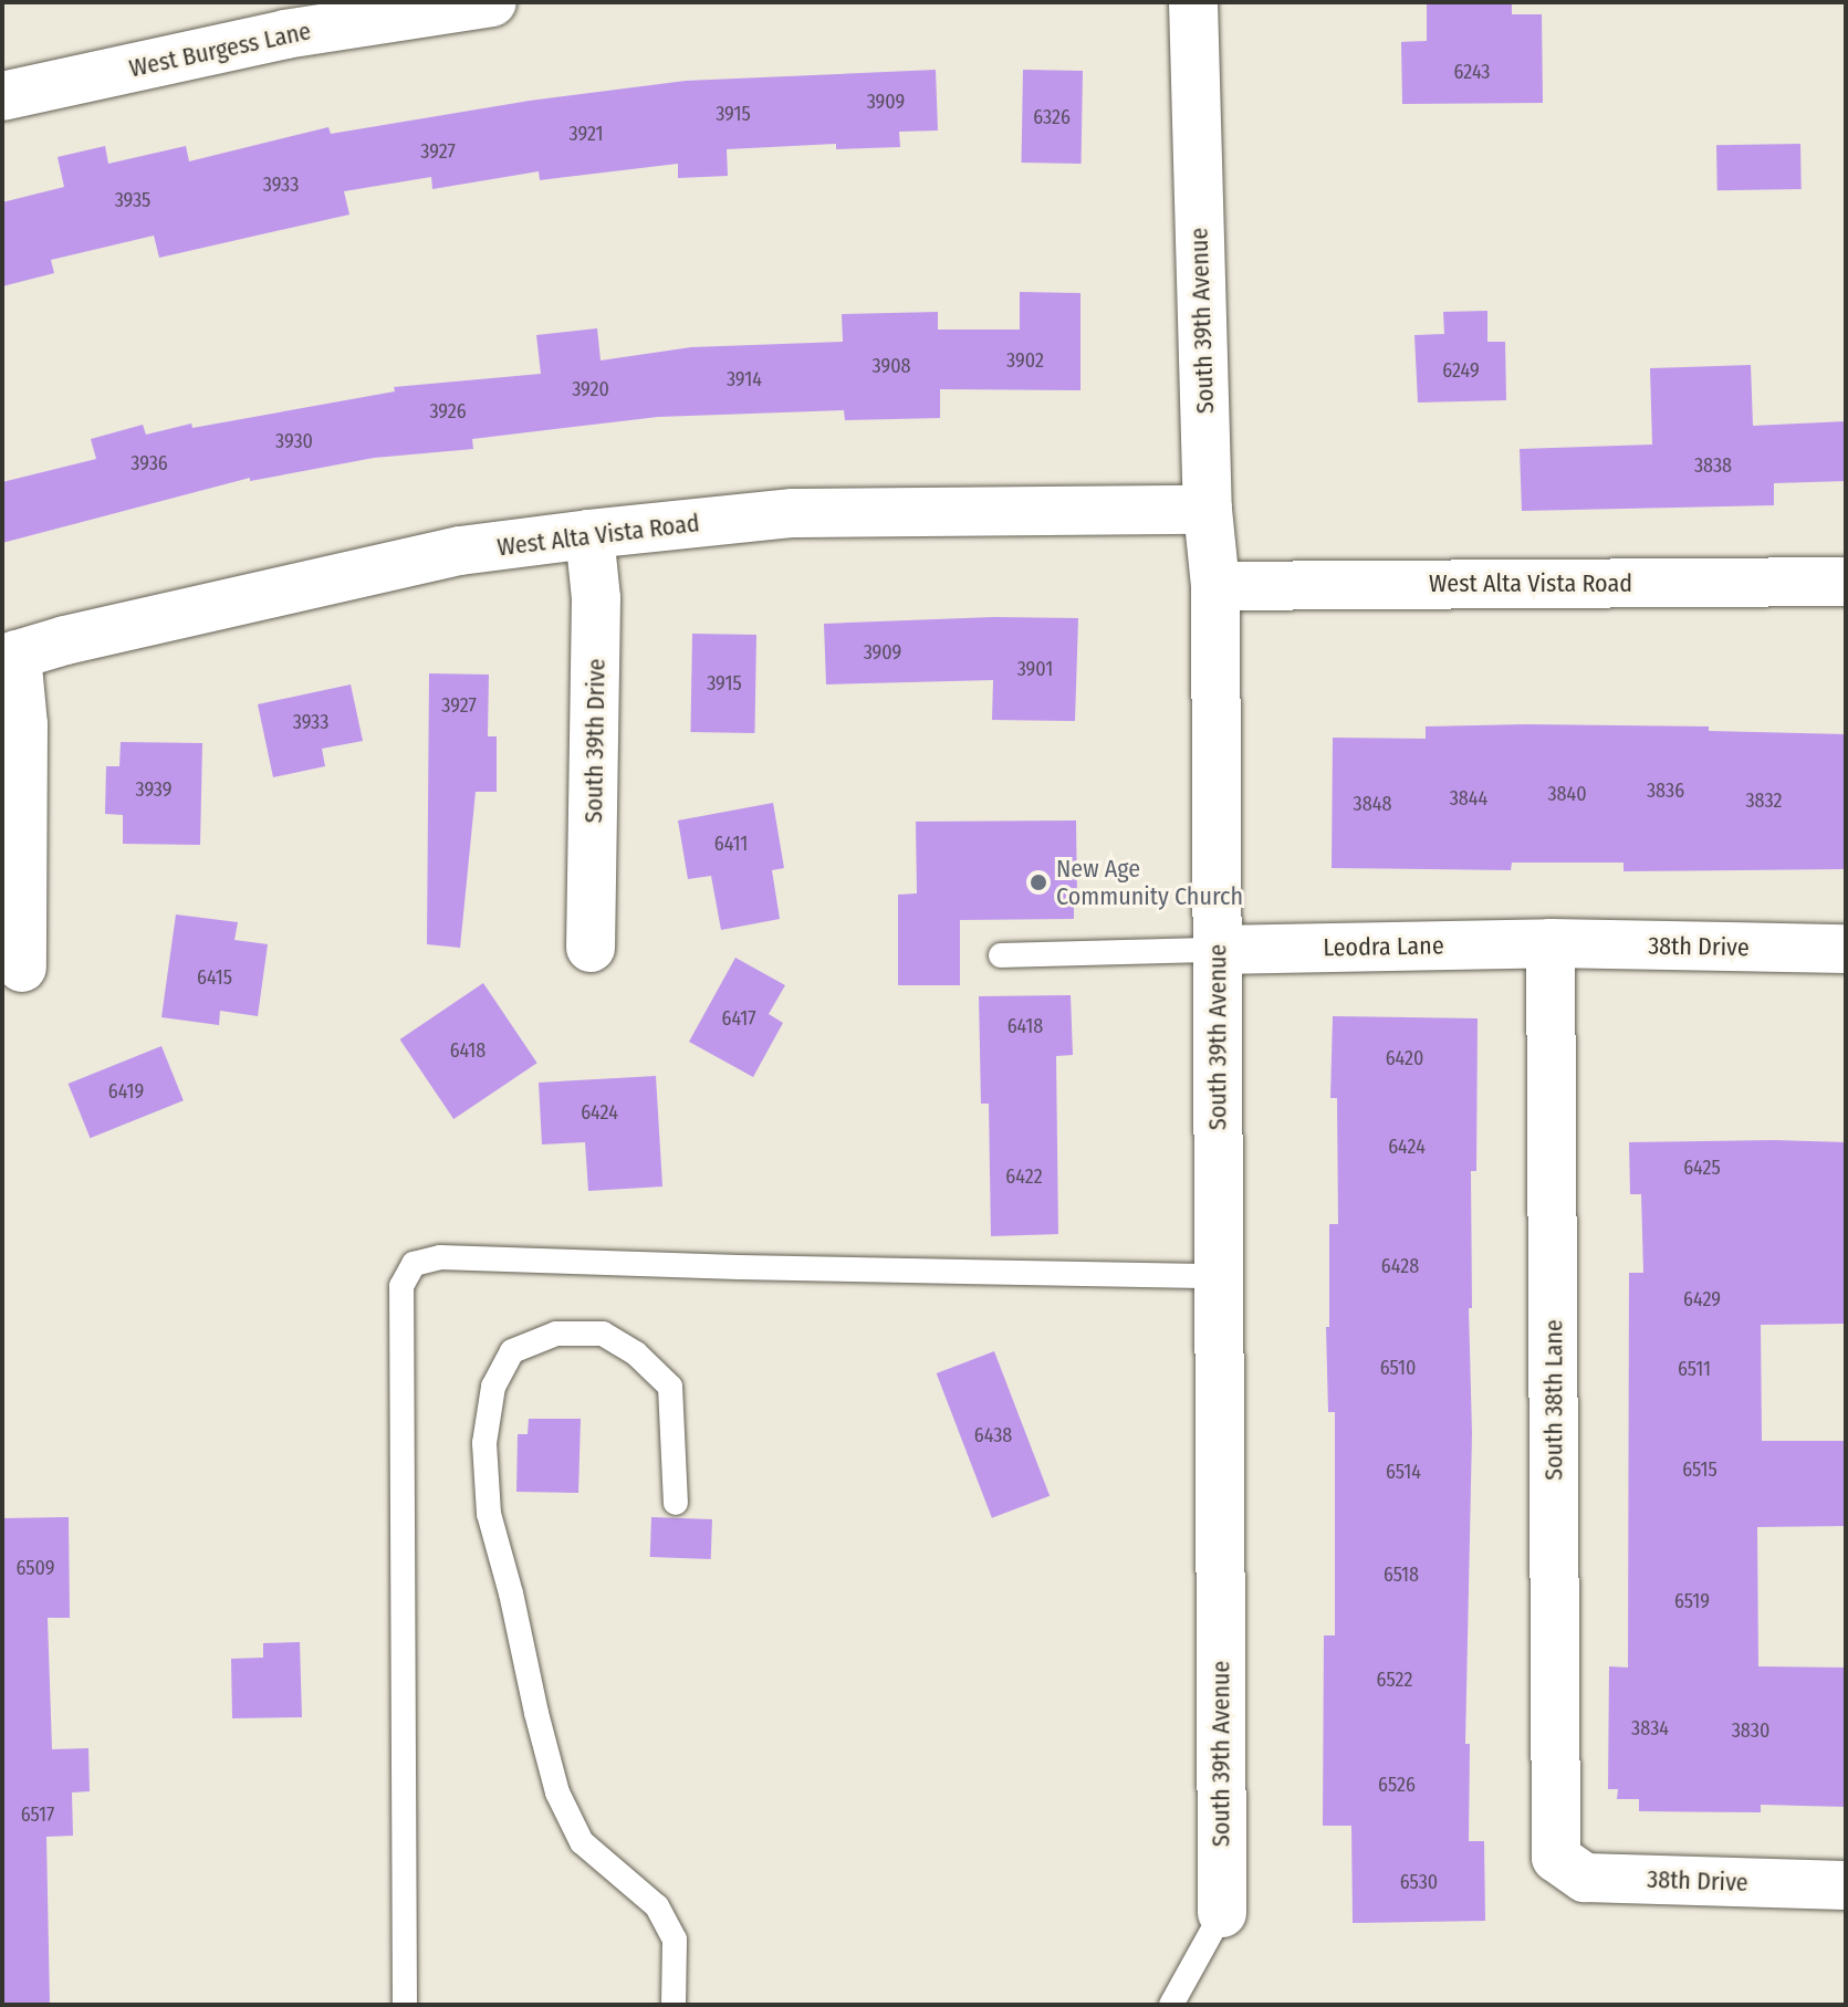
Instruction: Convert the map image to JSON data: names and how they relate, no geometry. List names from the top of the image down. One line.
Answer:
{"streets":{"street":["West Burgess Lane","South 39th Avenue","West Alta Vista Road","South 39th Drive","Leodra Lane","38th Drive","South 38th Lane"]},"crossings":[["South 39th Avenue","West Alta Vista Road"],["South 39th Avenue","Leodra Lane"],["West Alta Vista Road","South 39th Drive"],["Leodra Lane","38th Drive"],["Leodra Lane","South 38th Lane"],["38th Drive","South 38th Lane"]],"places":["New Age Community Church"],"house_numbers":["6243","3909","3915","6326","3921","3927","3933","3935","3902","3908","6249","3914","3920","3926","3930","3936","3838","3909","3901","3915","3927","3933","3939","3836","3840","3844","3832","3848","6411","6415","6417","6418","6418","6420","6419","6424","6424","6425","6422","6428","6429","6510","6511","6438","6515","6514","6509","6518","6519","6522","3834","3830","6526","6517","6530"]}
